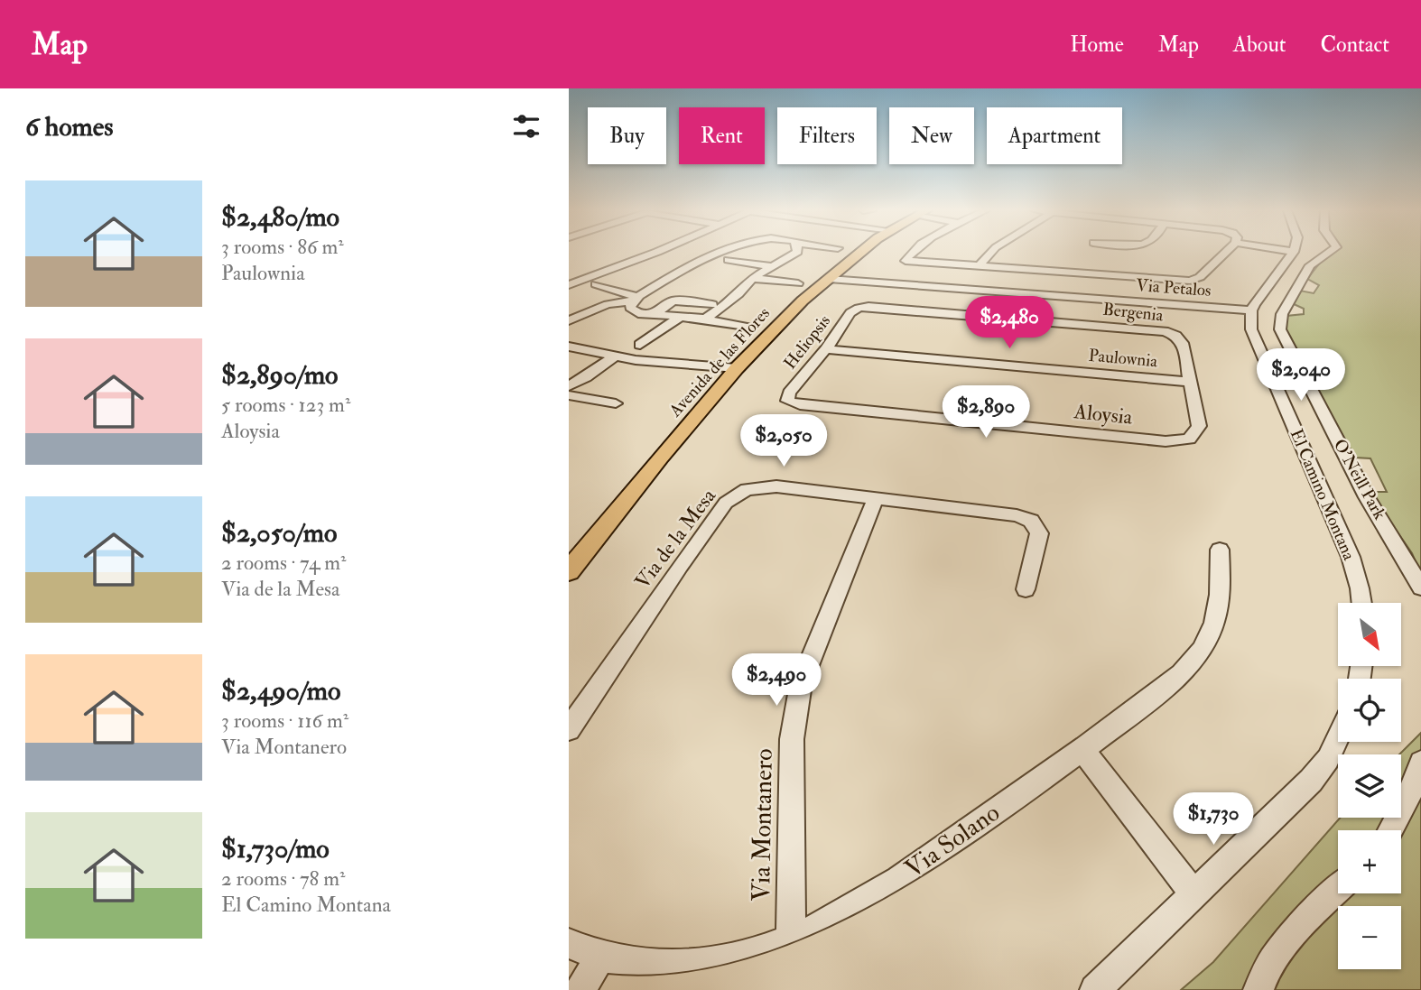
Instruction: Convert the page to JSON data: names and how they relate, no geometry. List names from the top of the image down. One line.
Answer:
{"streets":{"main road":["Avenida de las Flores"],"street":["Via Petalos","Bergenia","Heliopsis","Paulownia","Aloysia","O'Neill Park","El Camino Montana","Via de la Mesa","Via Montanero","Via Solano"]},"crossings":[["Via Petalos","Avenida de las Flores"],["Via Petalos","El Camino Montana"],["Bergenia","Heliopsis"],["Bergenia","Paulownia"],["Bergenia","Aloysia"],["Heliopsis","Paulownia"],["Heliopsis","Aloysia"],["Paulownia","Aloysia"],["Via de la Mesa","Via Montanero"],["Via Montanero","Via Solano"]],"north":"bottom right","page":{"header":"Map","nav":["Home","Map","About","Contact"],"heading":"6 homes","chip":["Buy","Rent","Filters","New","Apartment"],"list":[{"name":"$2,480/mo","note":"3 rooms · 86 m² · Paulownia"},{"name":"$2,890/mo","note":"5 rooms · 123 m² · Aloysia"},{"name":"$2,050/mo","note":"2 rooms · 74 m² · Via de la Mesa"},{"name":"$2,490/mo","note":"3 rooms · 116 m² · Via Montanero"},{"name":"$1,730/mo","note":"2 rooms · 78 m² · El Camino Montana"}],"price":["$2,480","$2,040","$2,890","$2,050","$2,490","$1,730"],"map_buttons":["+","−"]}}
